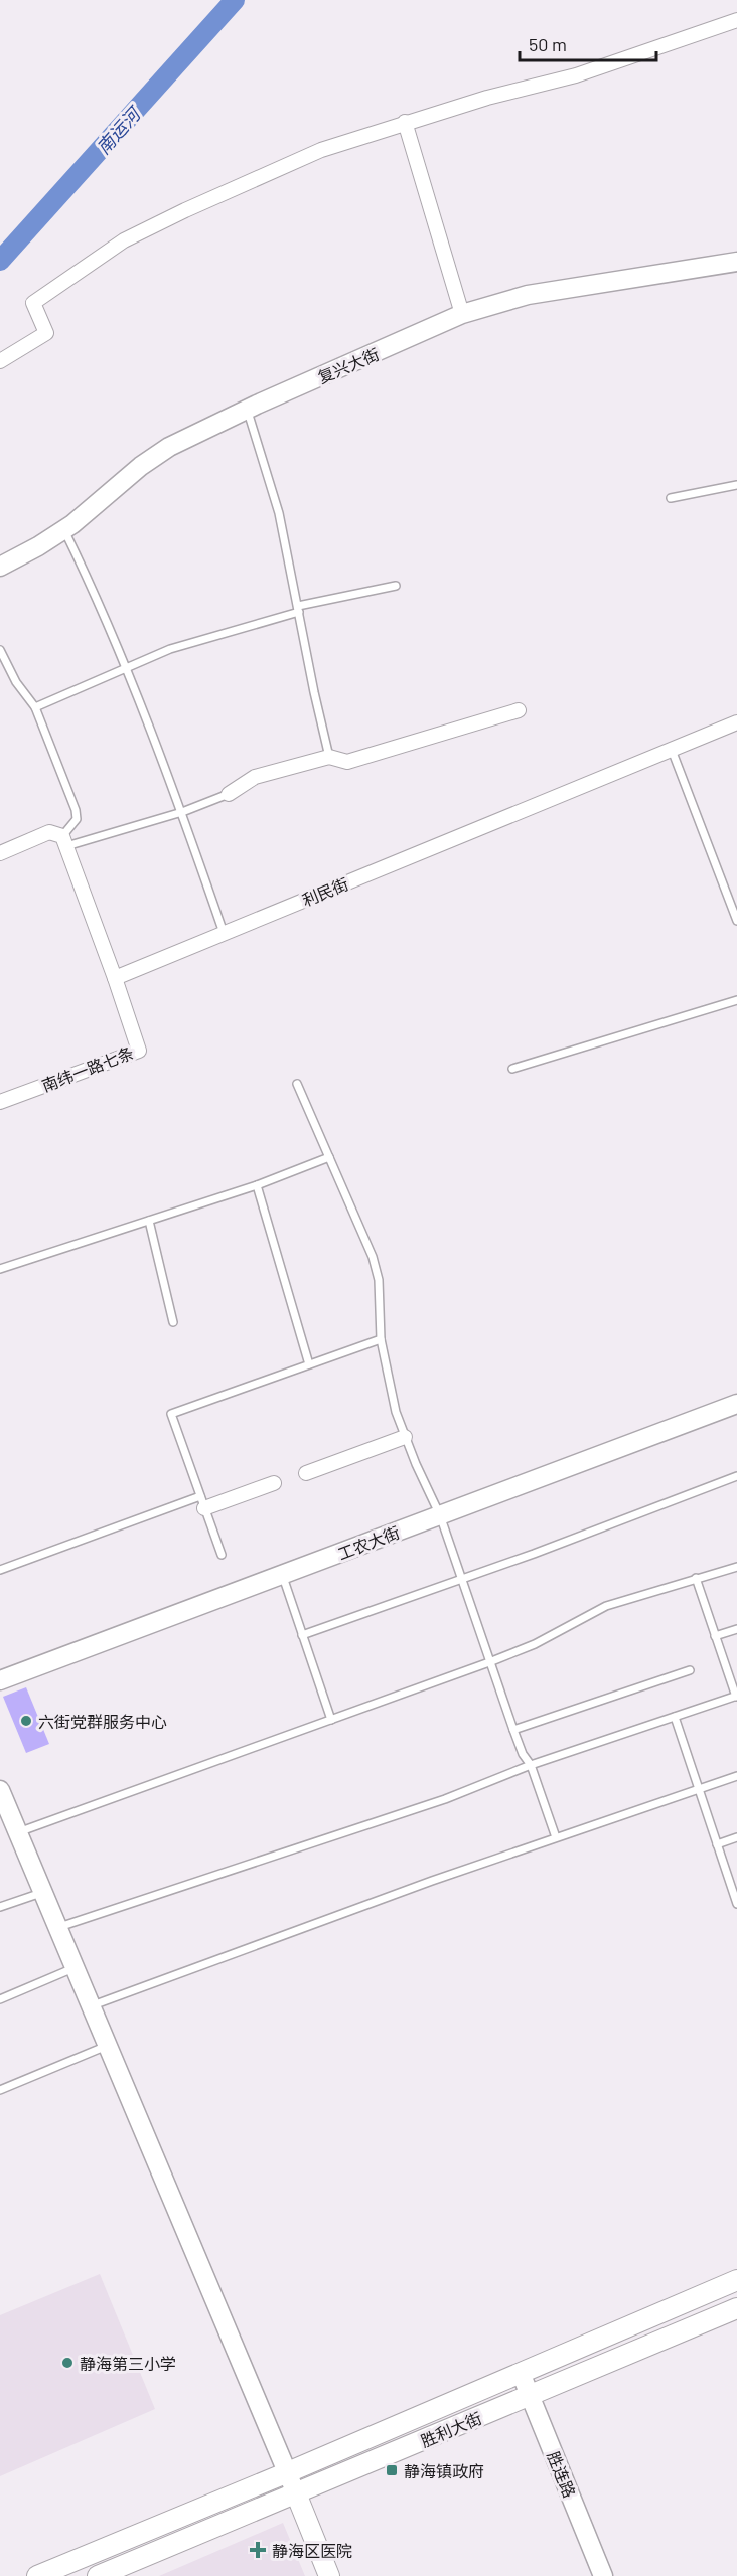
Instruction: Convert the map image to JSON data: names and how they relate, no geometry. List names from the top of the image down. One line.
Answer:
{"streets":{"main road":["胜利大街"],"street":["复兴大街","利民街","南纬一路七条","工农大街","胜连路"]},"crossings":[["利民街","南纬一路七条"],["胜利大街","胜连路"]],"water":["南运河"],"places":{"other":["六街党群服务中心","静海第三小学"],"transit":["静海镇政府"],"health":["静海区医院"]},"scale_bar":"50 m"}
